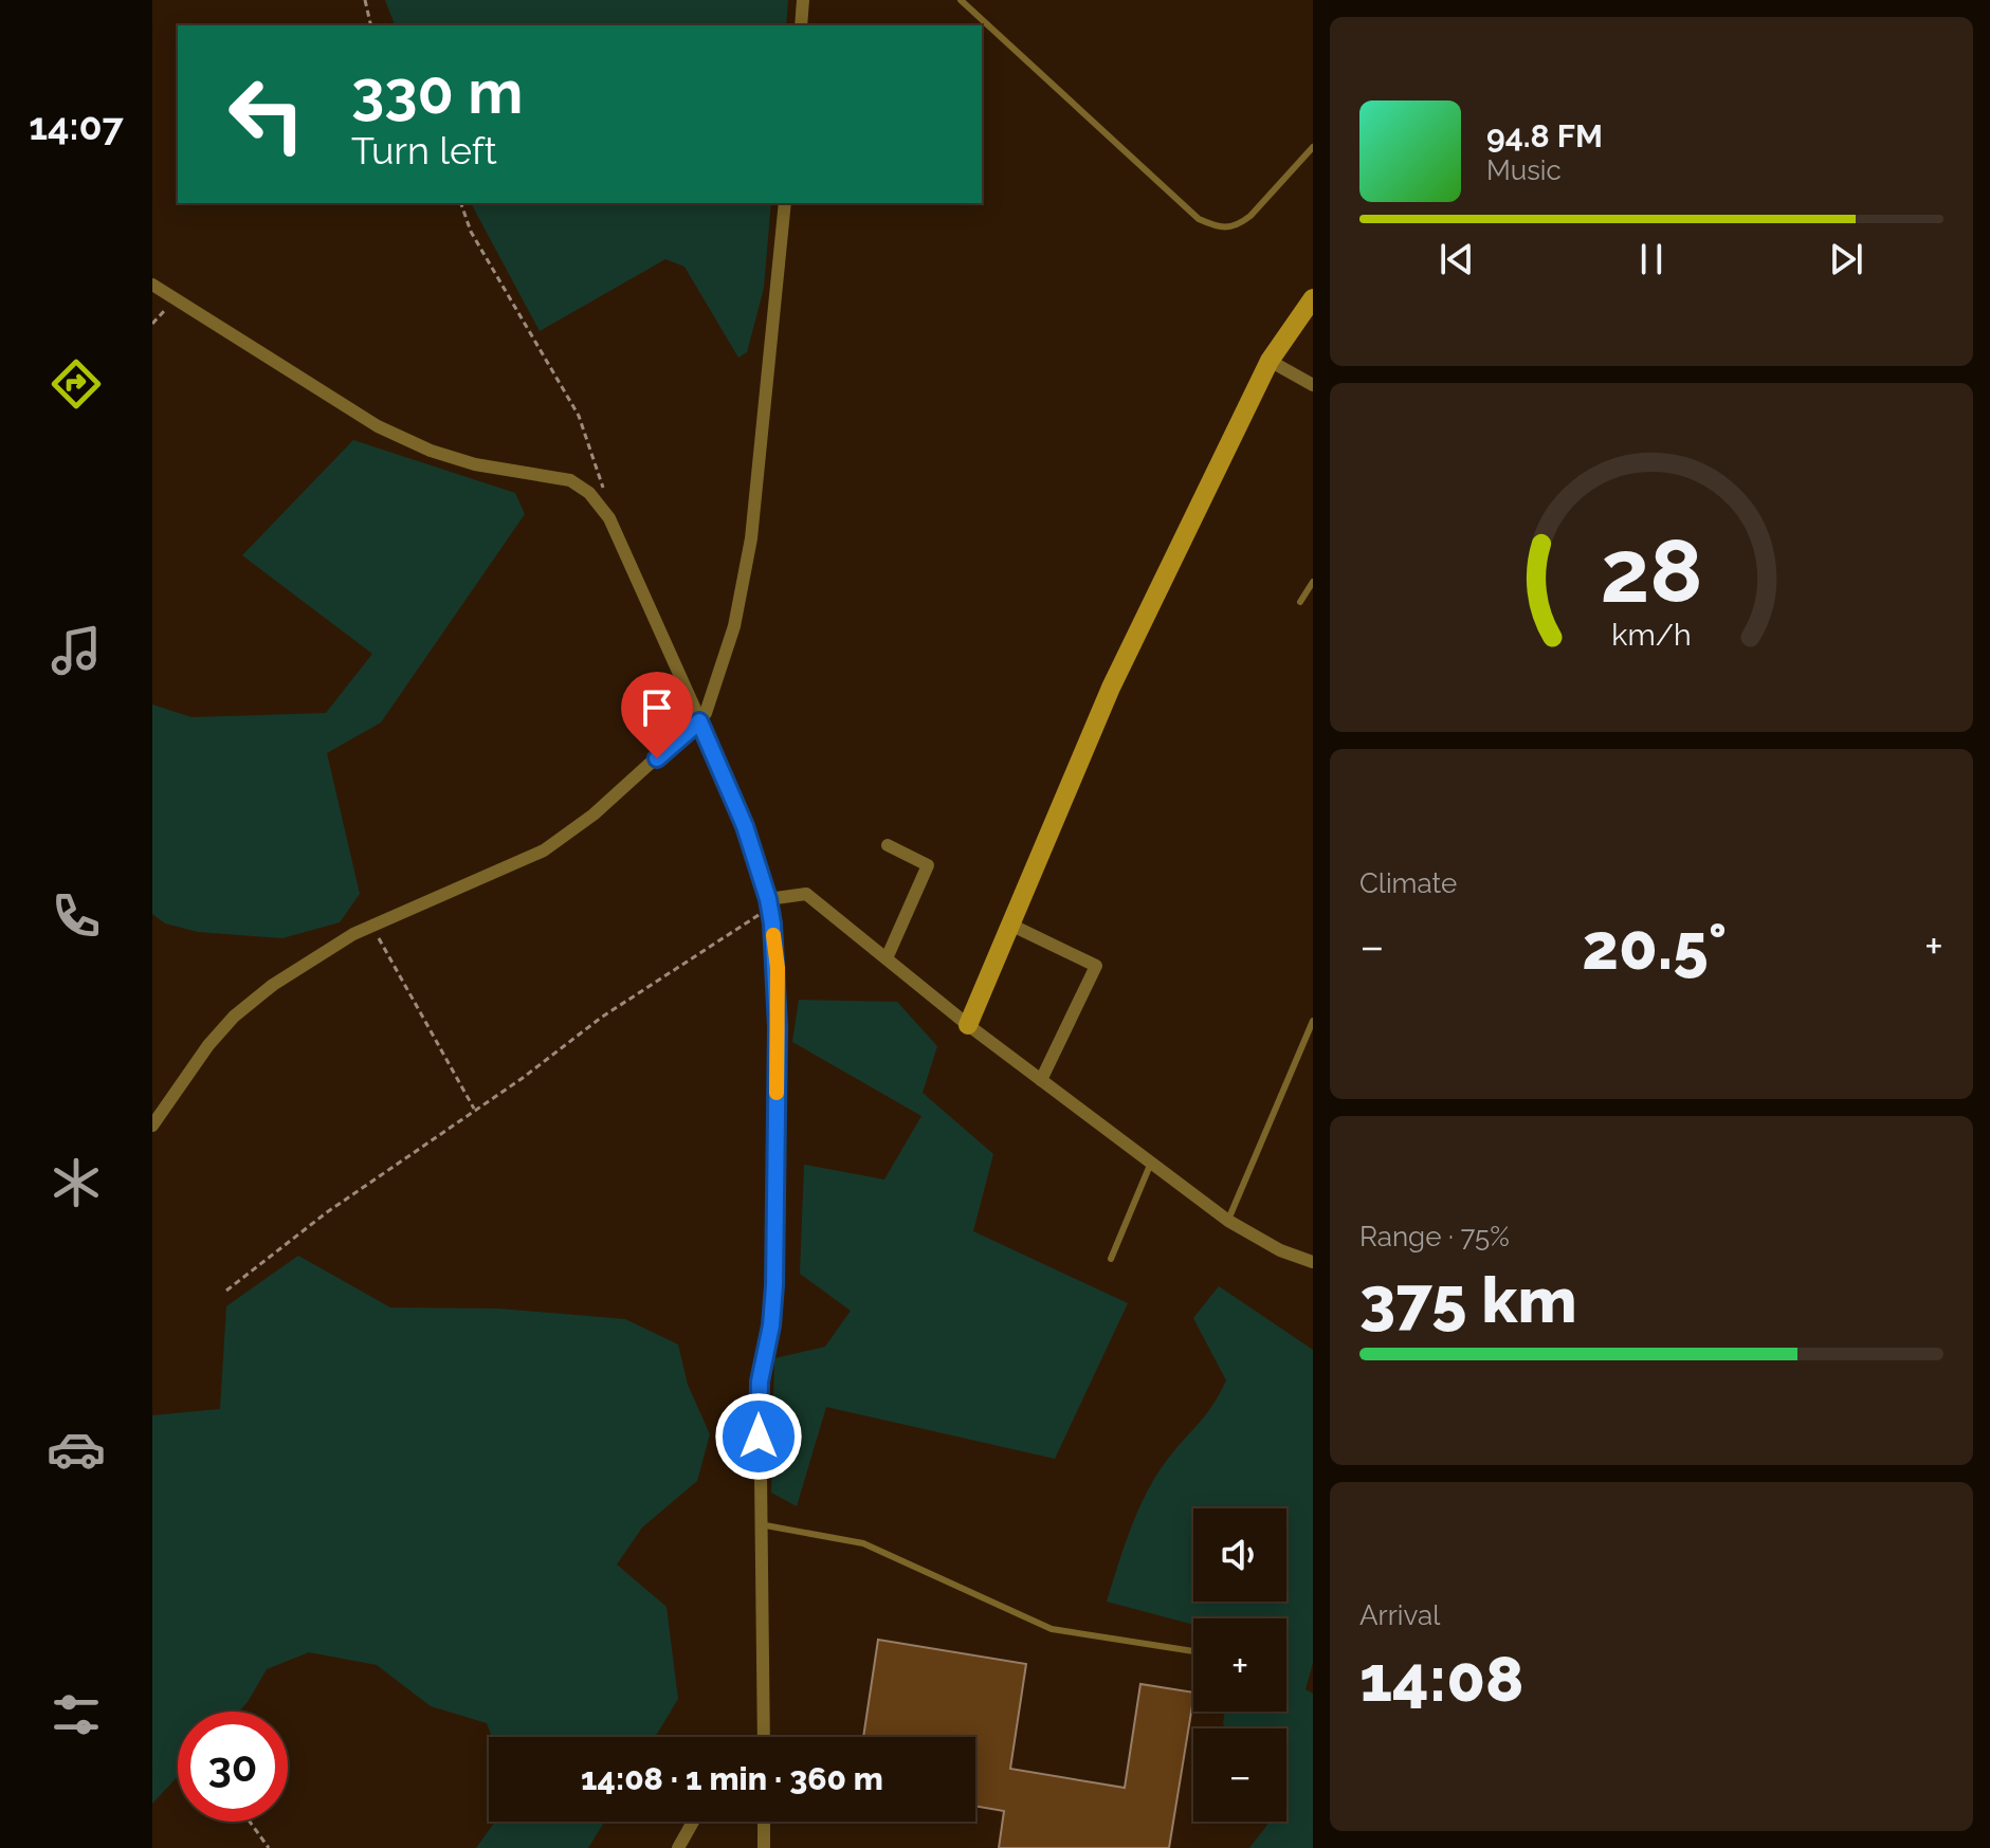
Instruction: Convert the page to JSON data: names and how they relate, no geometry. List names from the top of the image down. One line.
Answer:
{"page":{"tabs":"14:07","turn":["330 m","Turn left"],"song":["94.8 FM","Music"],"tile":["Climate",["Range · 75%","375 km"],["Arrival","14:08"]],"heat":["−","20.5°","+"],"map_buttons":["+","−"],"limit":"30","trip":"14:08 · 1 min · 360 m","gauge":["28","km/h"]}}
